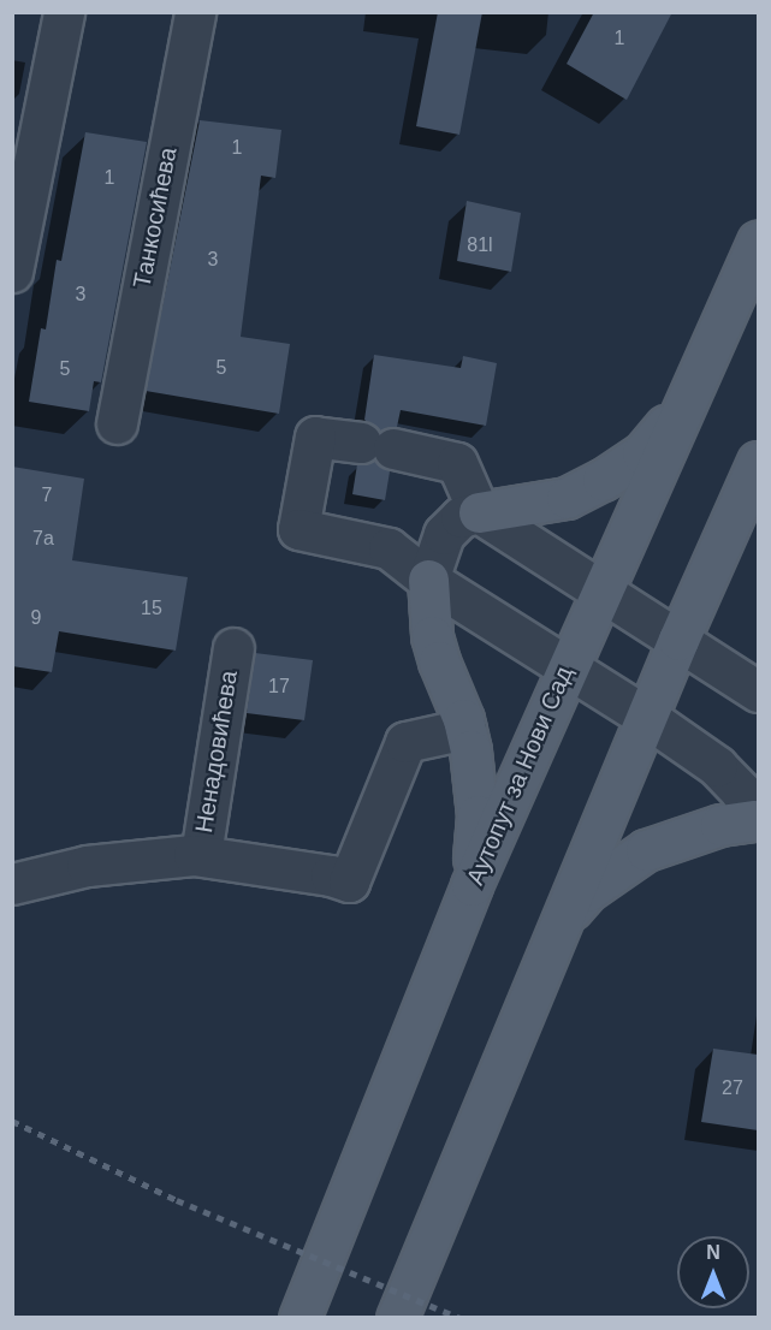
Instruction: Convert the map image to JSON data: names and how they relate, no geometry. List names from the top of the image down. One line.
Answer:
{"streets":{"main road":["Аутопут за Нови Сад"],"street":["Танкосићева","Ненадовићева"]},"house_numbers":["1","1","1","81l","3","3","5","5","7","7a","15","9","17","27"],"north":"top"}
